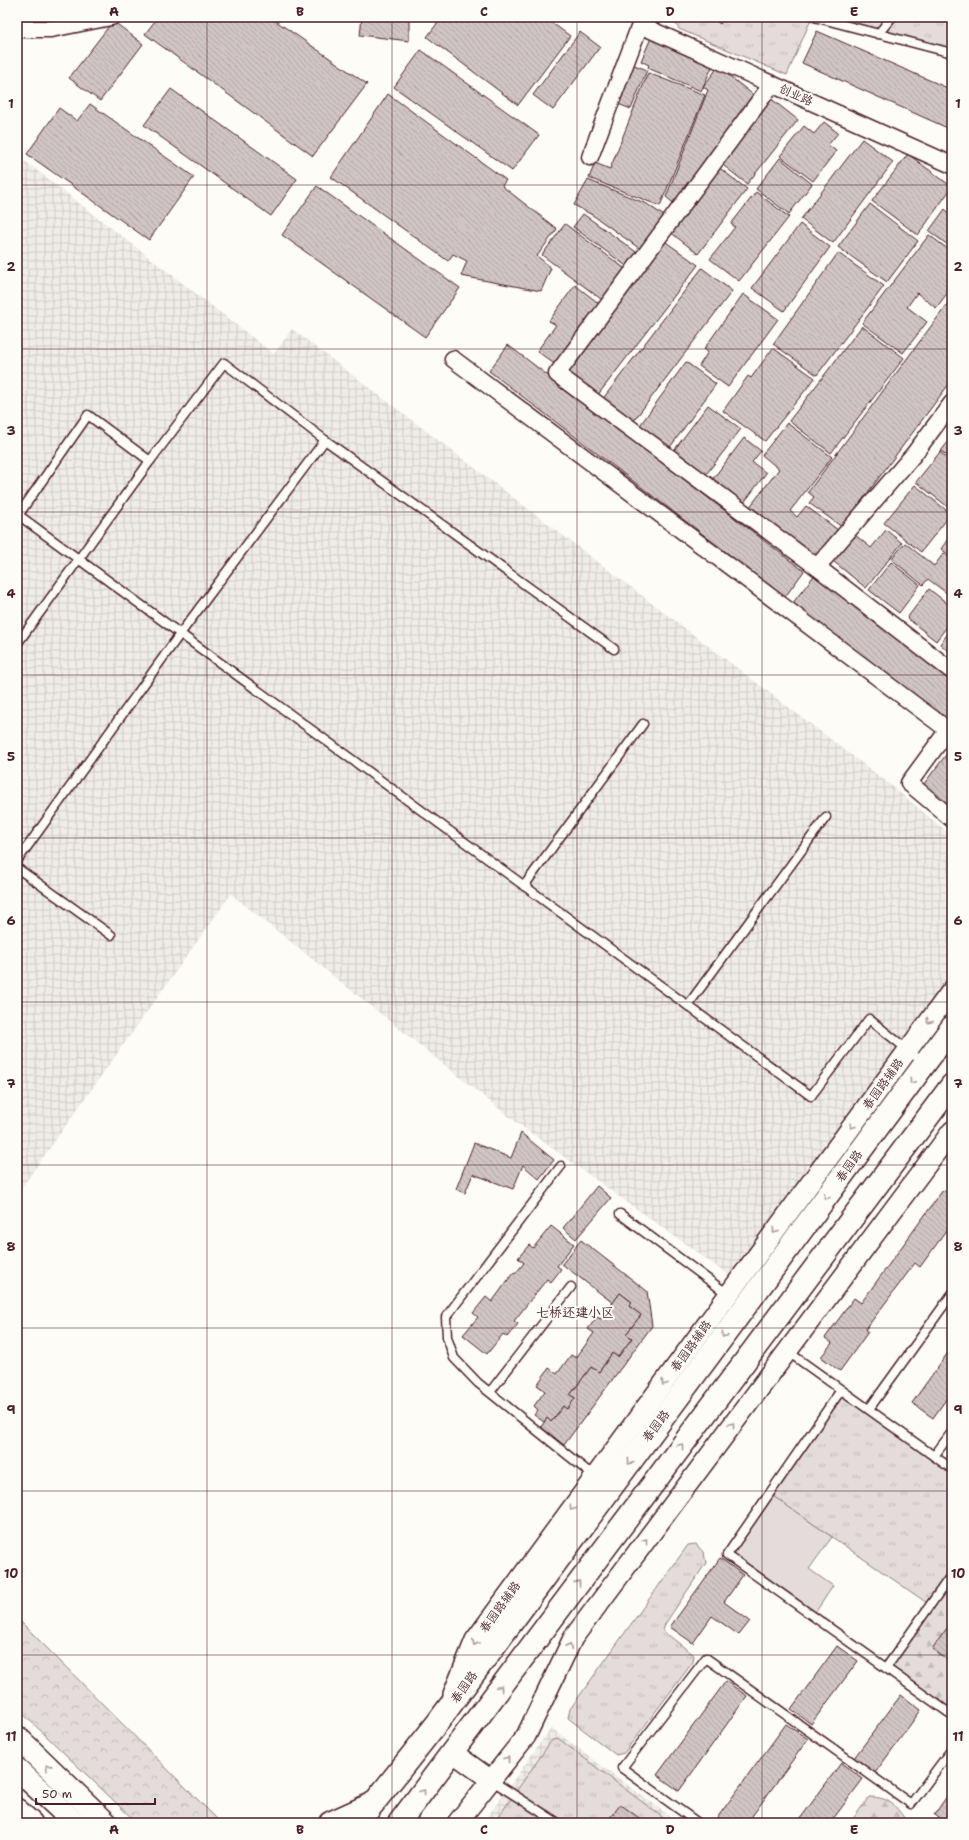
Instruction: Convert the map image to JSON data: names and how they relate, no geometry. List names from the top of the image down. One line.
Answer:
{"streets":{"main road":["春园路"],"street":["创业路","春园路辅路"]},"crossings":[["春园路辅路","春园路"]],"districts":["七桥还建小区"],"scale_bar":"50 m","grid":{"columns":["A","B","C","D","E"],"rows":["1","2","3","4","5","6","7","8","9","10","11"]}}
